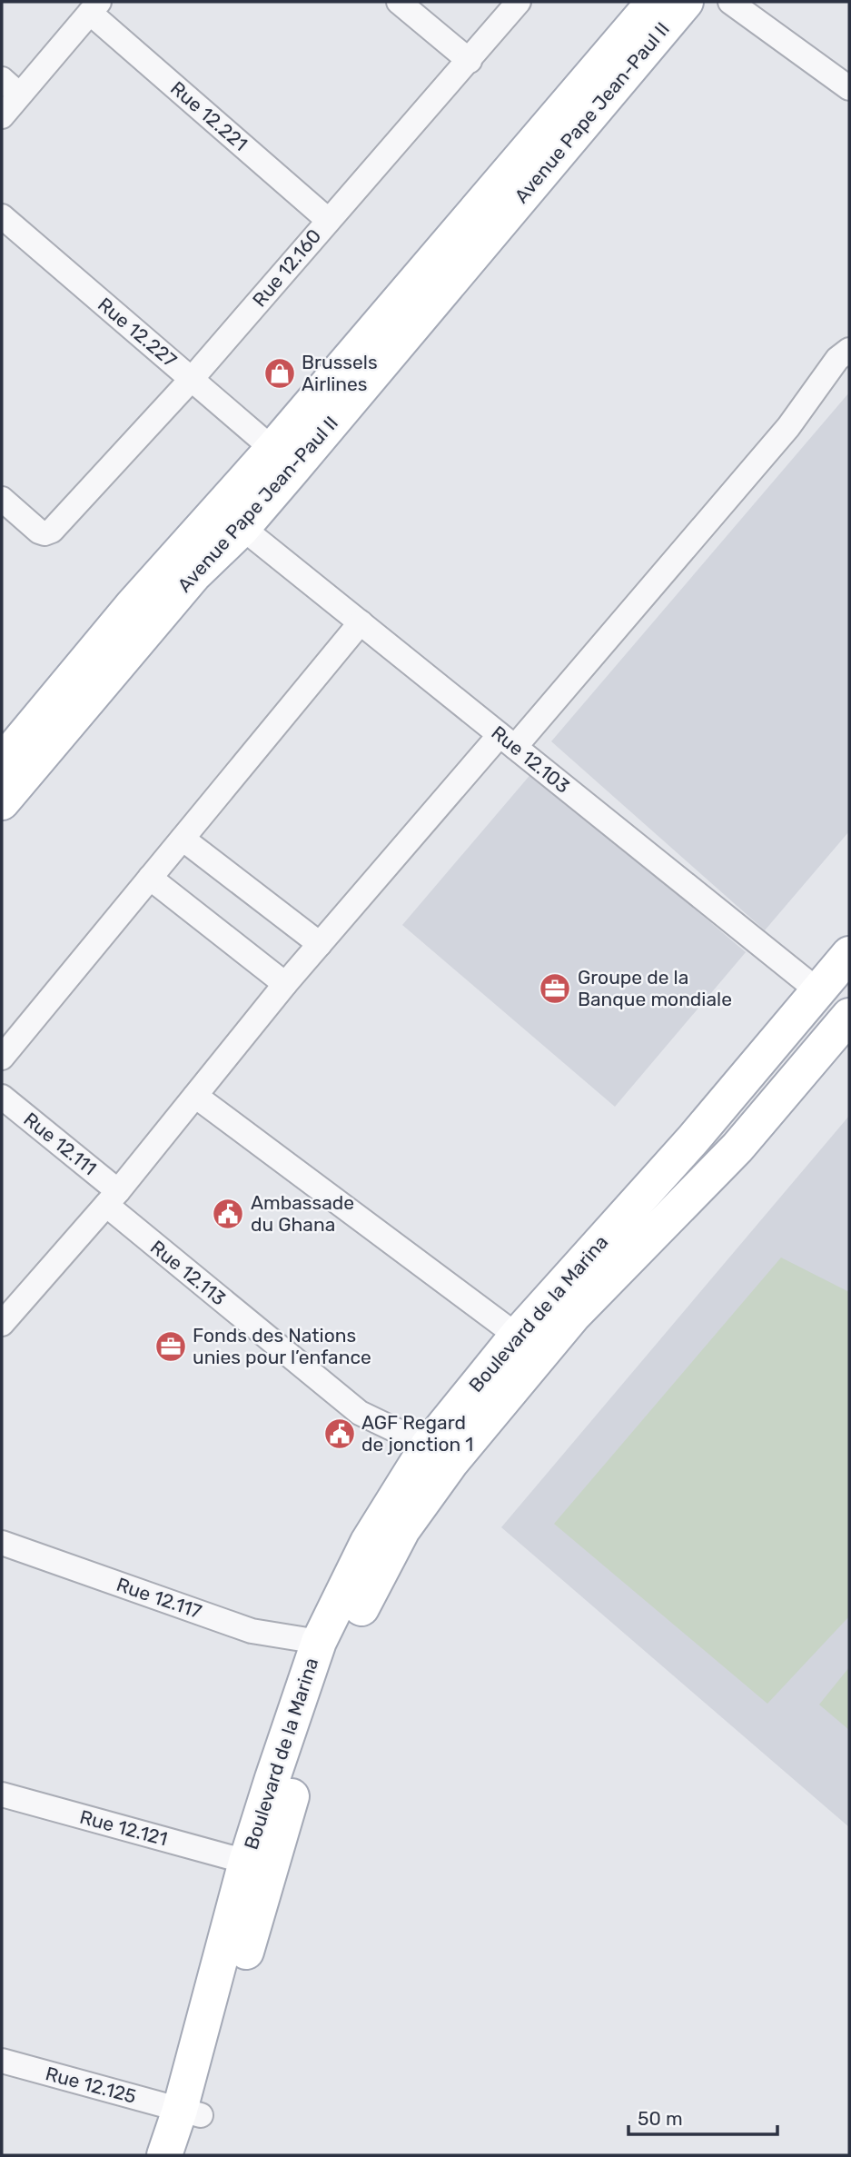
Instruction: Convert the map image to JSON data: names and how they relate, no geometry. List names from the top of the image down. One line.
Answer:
{"streets":{"main road":["Avenue Pape Jean-Paul II","Boulevard de la Marina"],"street":["Rue 12.221","Rue 12.160","Rue 12.227","Rue 12.103","Rue 12.111","Rue 12.113","Rue 12.117","Rue 12.121","Rue 12.125"]},"crossings":[["Avenue Pape Jean-Paul II","Rue 12.227"],["Avenue Pape Jean-Paul II","Rue 12.103"],["Rue 12.221","Rue 12.160"],["Rue 12.160","Rue 12.227"],["Rue 12.103","Boulevard de la Marina"],["Rue 12.111","Rue 12.113"],["Rue 12.113","Boulevard de la Marina"],["Boulevard de la Marina","Rue 12.117"],["Boulevard de la Marina","Rue 12.121"],["Boulevard de la Marina","Rue 12.125"]],"places":{"shop":["Brussels Airlines"],"office":["Groupe de la Banque mondiale","Fonds des Nations unies pour l’enfance"],"public building":["Ambassade du Ghana","AGF Regard de jonction 1"]},"scale_bar":"50 m"}
